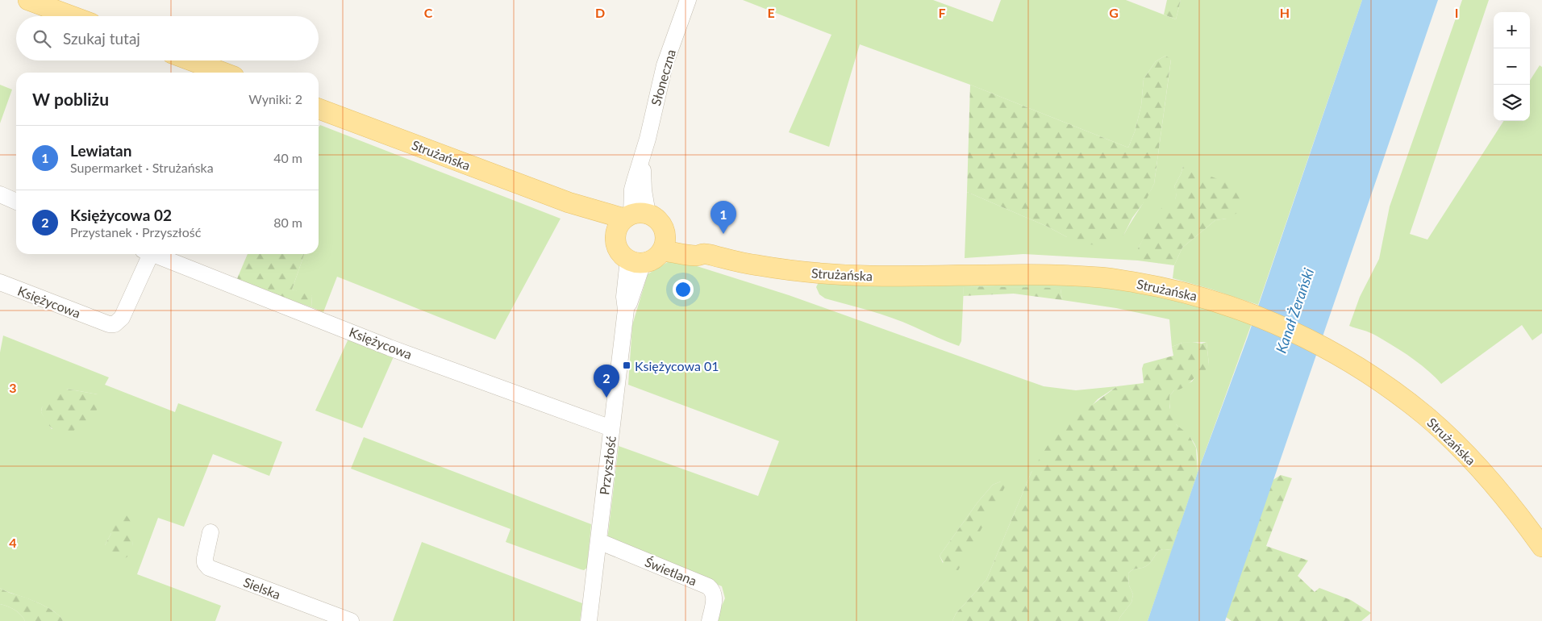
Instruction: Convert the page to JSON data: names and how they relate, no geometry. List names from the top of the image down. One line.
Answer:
{"streets":{"main road":["Strużańska"],"street":["Słoneczna","Księżycowa","Przyszłość","Świetlana","Sielska"]},"crossings":[["Słoneczna","Strużańska"],["Słoneczna","Przyszłość"],["Strużańska","Przyszłość"],["Księżycowa","Przyszłość"],["Przyszłość","Świetlana"]],"water":["Kanał Żerański"],"places":{"transit":["Księżycowa 01"]},"page":{"map_buttons":["+","−"],"search":"Szukaj tutaj","heading":["W pobliżu","Wyniki: 2"],"list":[{"mark":"1","name":"Lewiatan","note":"Supermarket · Strużańska","value":"40 m"},{"mark":"2","name":"Księżycowa 02","note":"Przystanek · Przyszłość","value":"80 m"}],"pins":["1","2"]},"grid":{"columns":["C","D","E","F","G","H","I"],"rows":["3","4"]}}
